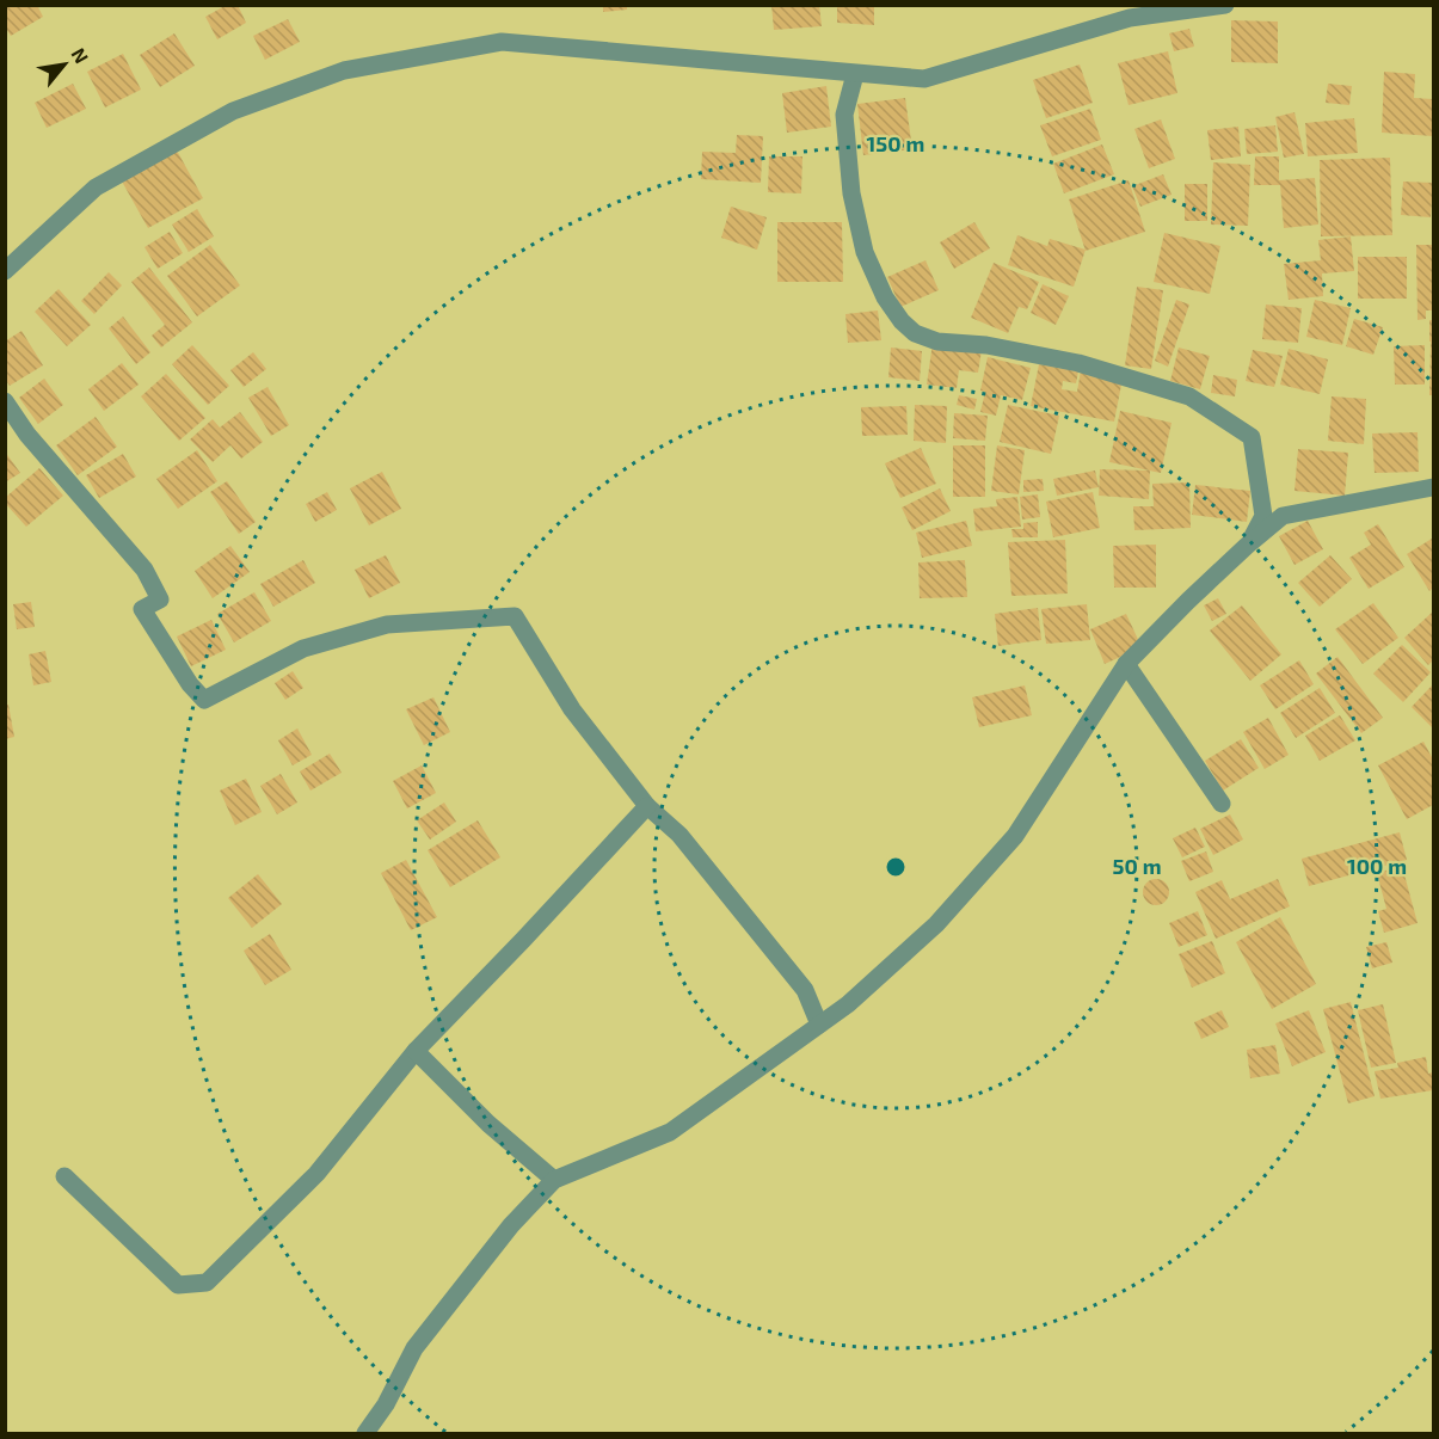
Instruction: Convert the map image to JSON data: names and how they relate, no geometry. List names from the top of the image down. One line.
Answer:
{"north":"top right","rings":["150 m","50 m","100 m"]}
